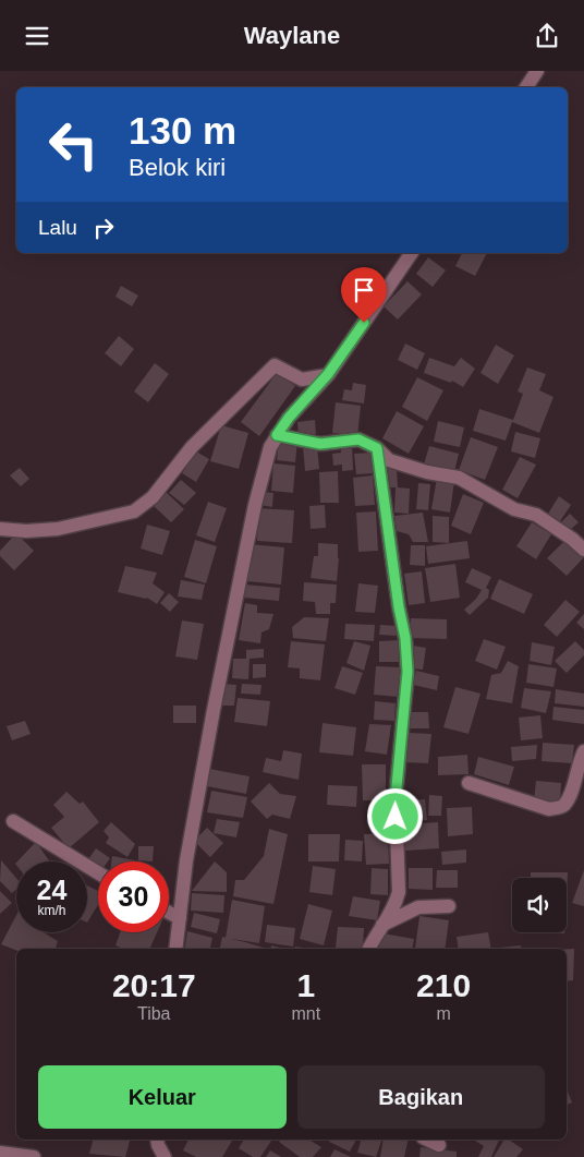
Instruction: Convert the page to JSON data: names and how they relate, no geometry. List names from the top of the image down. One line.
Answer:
{"page":{"header":"Waylane","turn":["130 m","Belok kiri"],"then":"Lalu","speed":"24 km/h","limit":"30","eta":["20:17","Tiba","1","mnt","210","m"],"buttons":["Keluar","Bagikan"]}}
